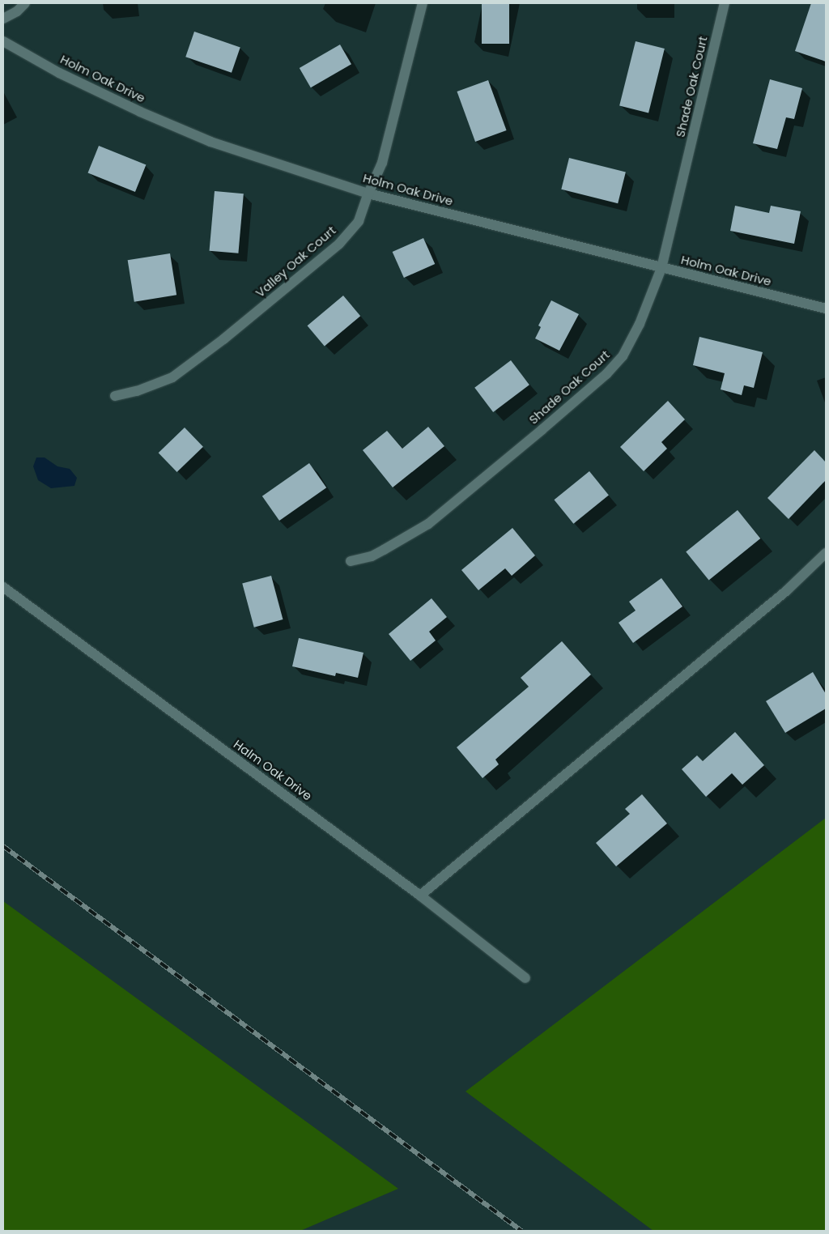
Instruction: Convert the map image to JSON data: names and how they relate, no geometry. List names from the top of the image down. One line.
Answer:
{"streets":{"street":["Holm Oak Drive","Shade Oak Court","Valley Oak Court","Halm Oak Drive"]},"crossings":[["Holm Oak Drive","Shade Oak Court"],["Holm Oak Drive","Valley Oak Court"]]}
